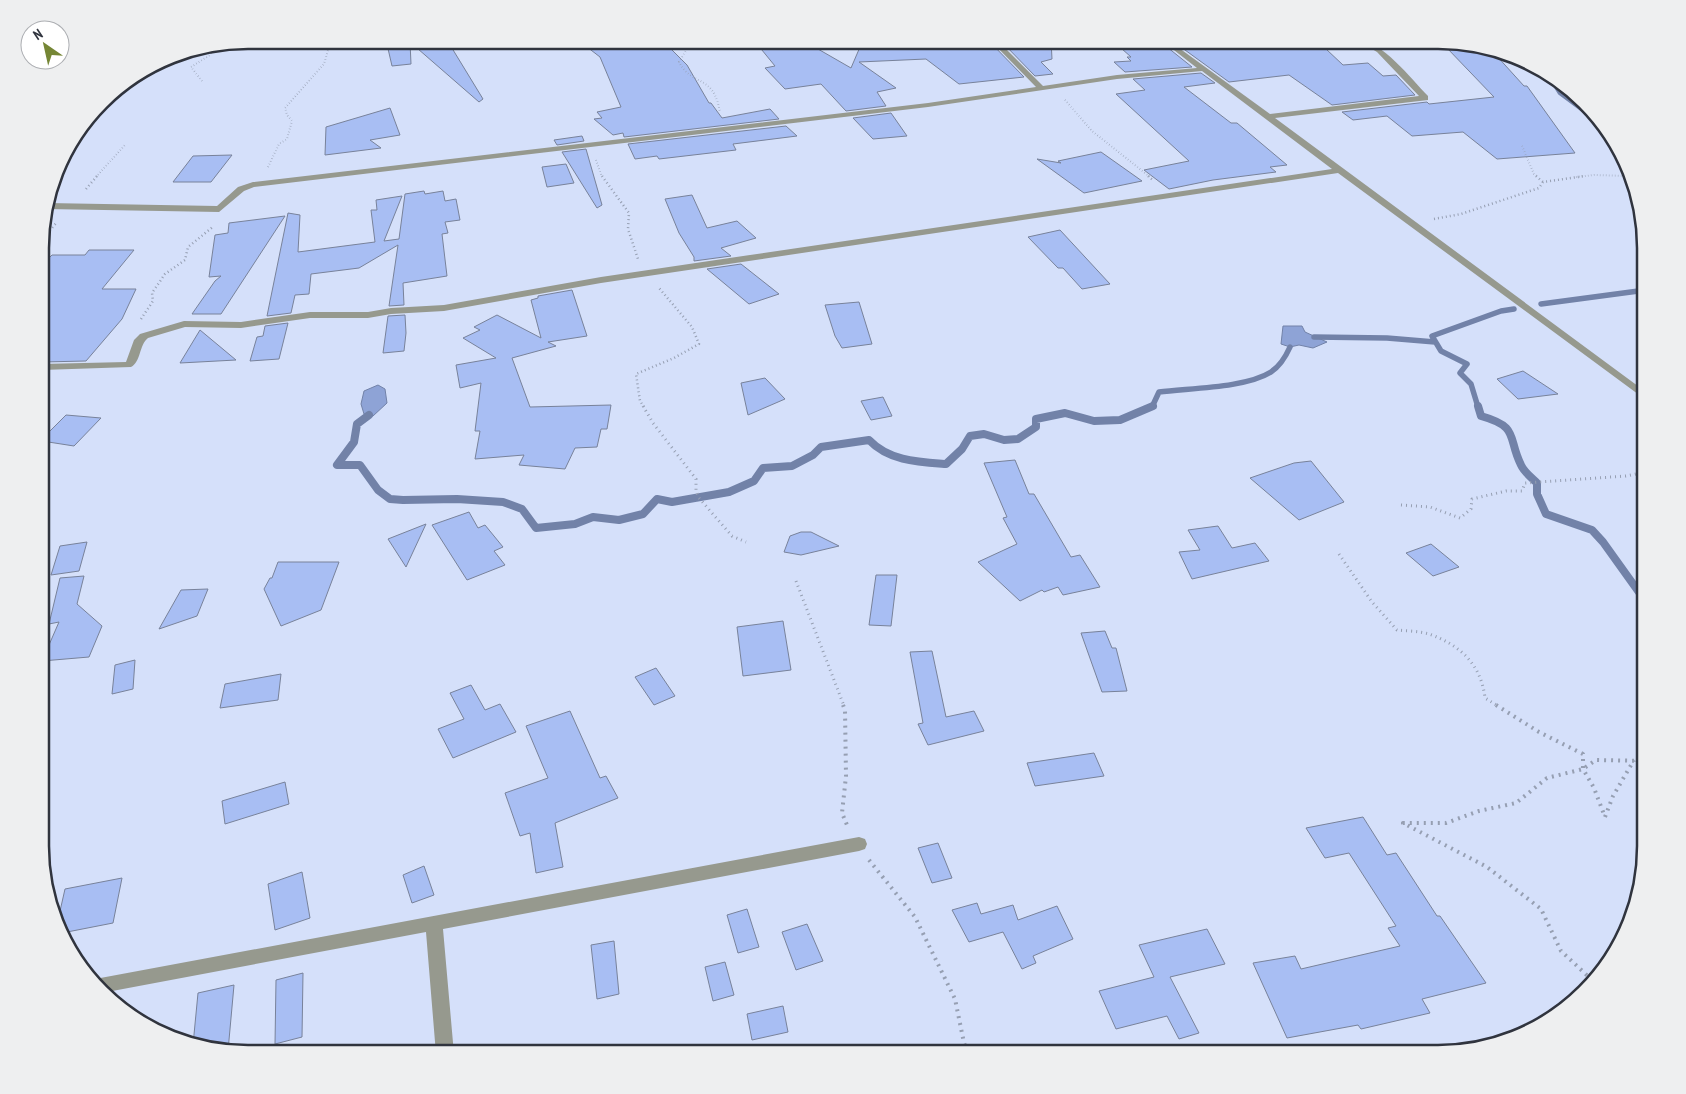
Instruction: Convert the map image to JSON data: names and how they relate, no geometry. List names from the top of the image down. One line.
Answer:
{"north":"top left"}
